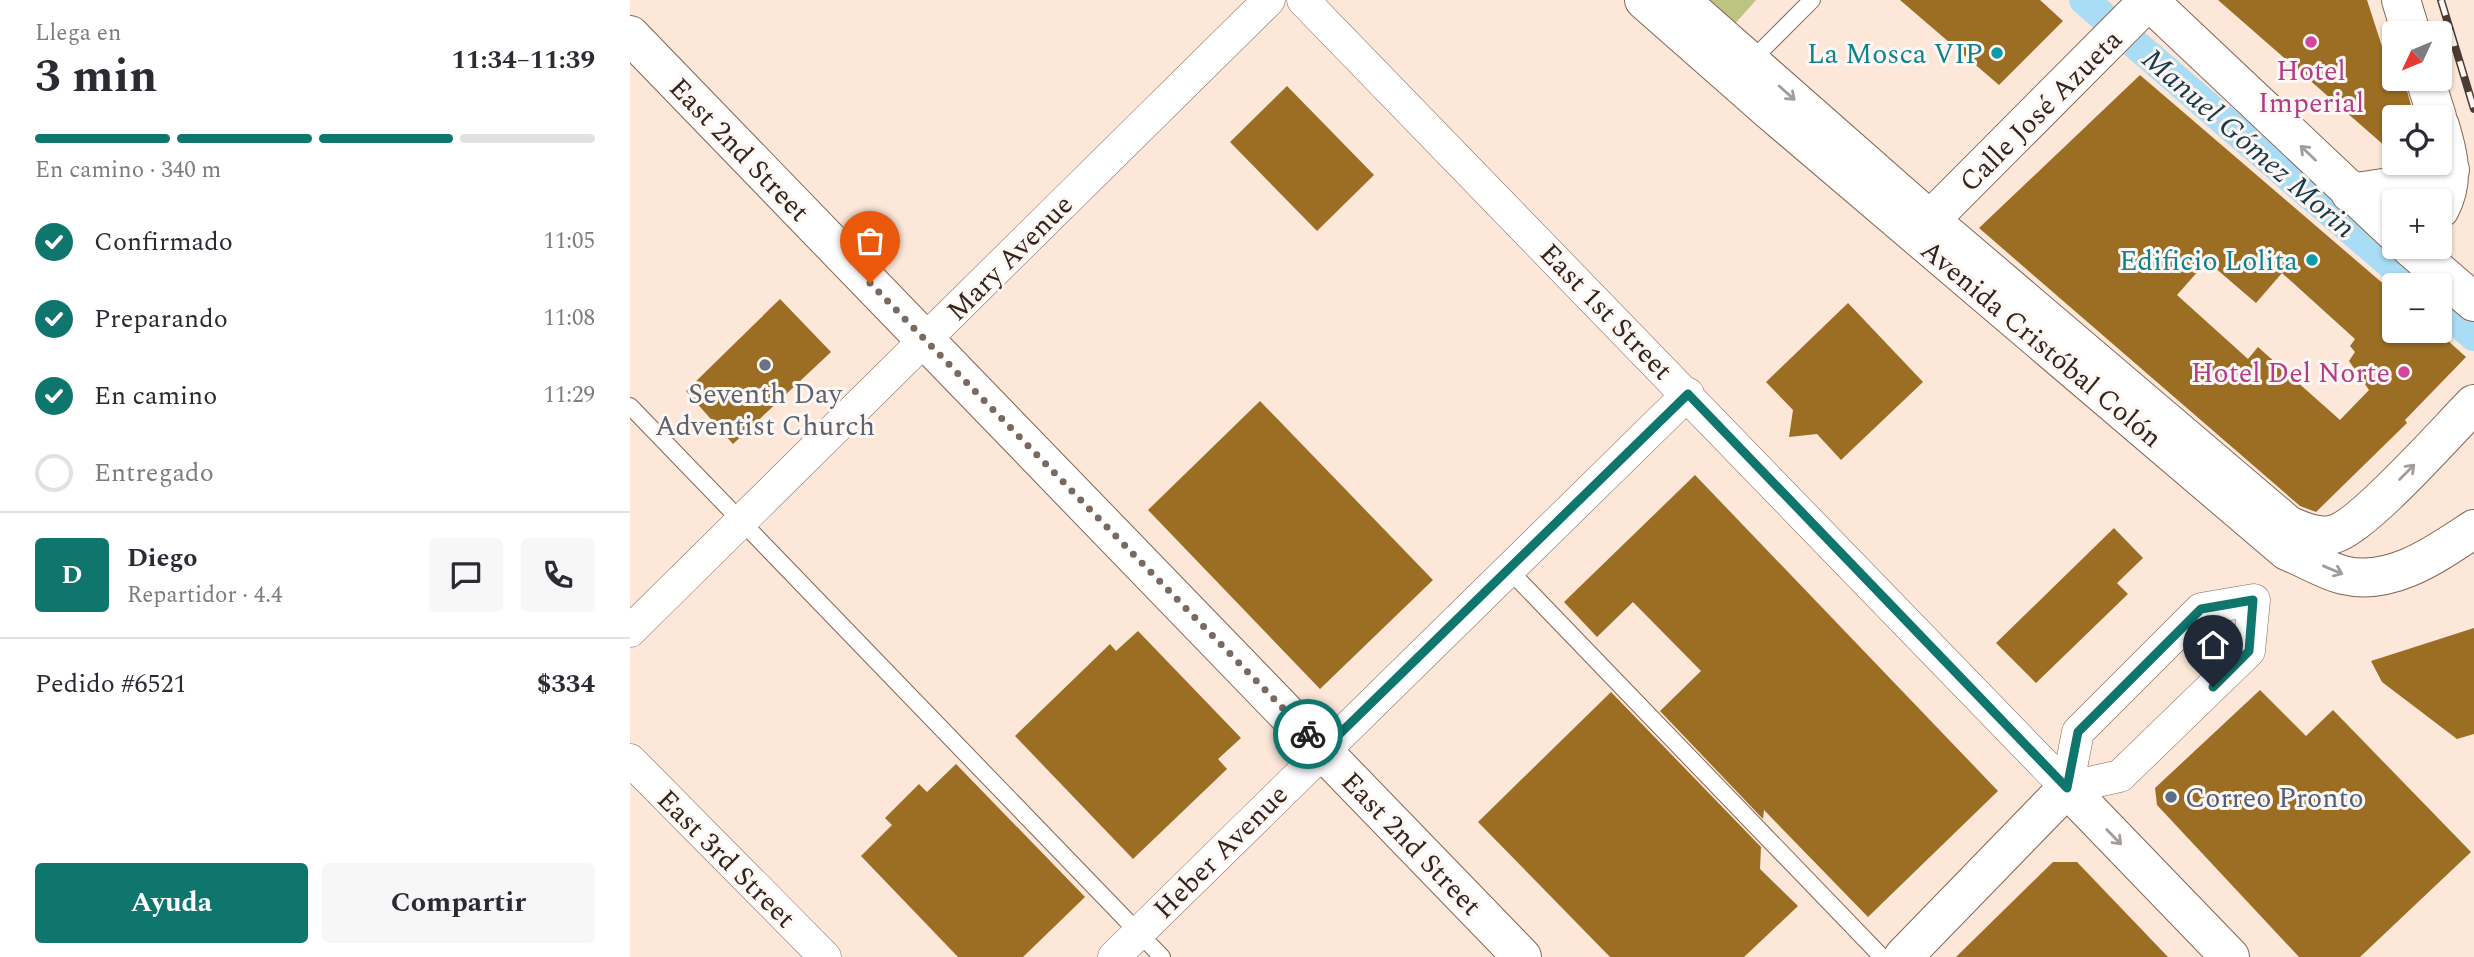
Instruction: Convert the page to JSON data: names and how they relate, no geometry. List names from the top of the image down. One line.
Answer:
{"streets":{"main road":["Calle José Azueta","East 2nd Street","East 1st Street","Avenida Cristóbal Colón"],"street":["Mary Avenue","Heber Avenue","East 3rd Street"]},"crossings":[["East 2nd Street","Mary Avenue"],["East 2nd Street","Heber Avenue"],["East 1st Street","Heber Avenue"]],"water":["Manuel Gómez Morin"],"places":["Hotel Imperial","La Mosca VIP","Edificio Lolita","Seventh Day Adventist Church","Hotel Del Norte","Correo Pronto"],"north":"bottom left","page":{"heading":["3 min","Llega en","11:34–11:39"],"panel":["Diego","Repartidor · 4.4","Pedido #6521","$334"],"map_buttons":["+","−"],"bar":"En camino · 340 m","list":[["Confirmado","11:05"],["Preparando","11:08"],["En camino","11:29"],"Entregado"],"round":"D","buttons":["Ayuda","Compartir"]}}
